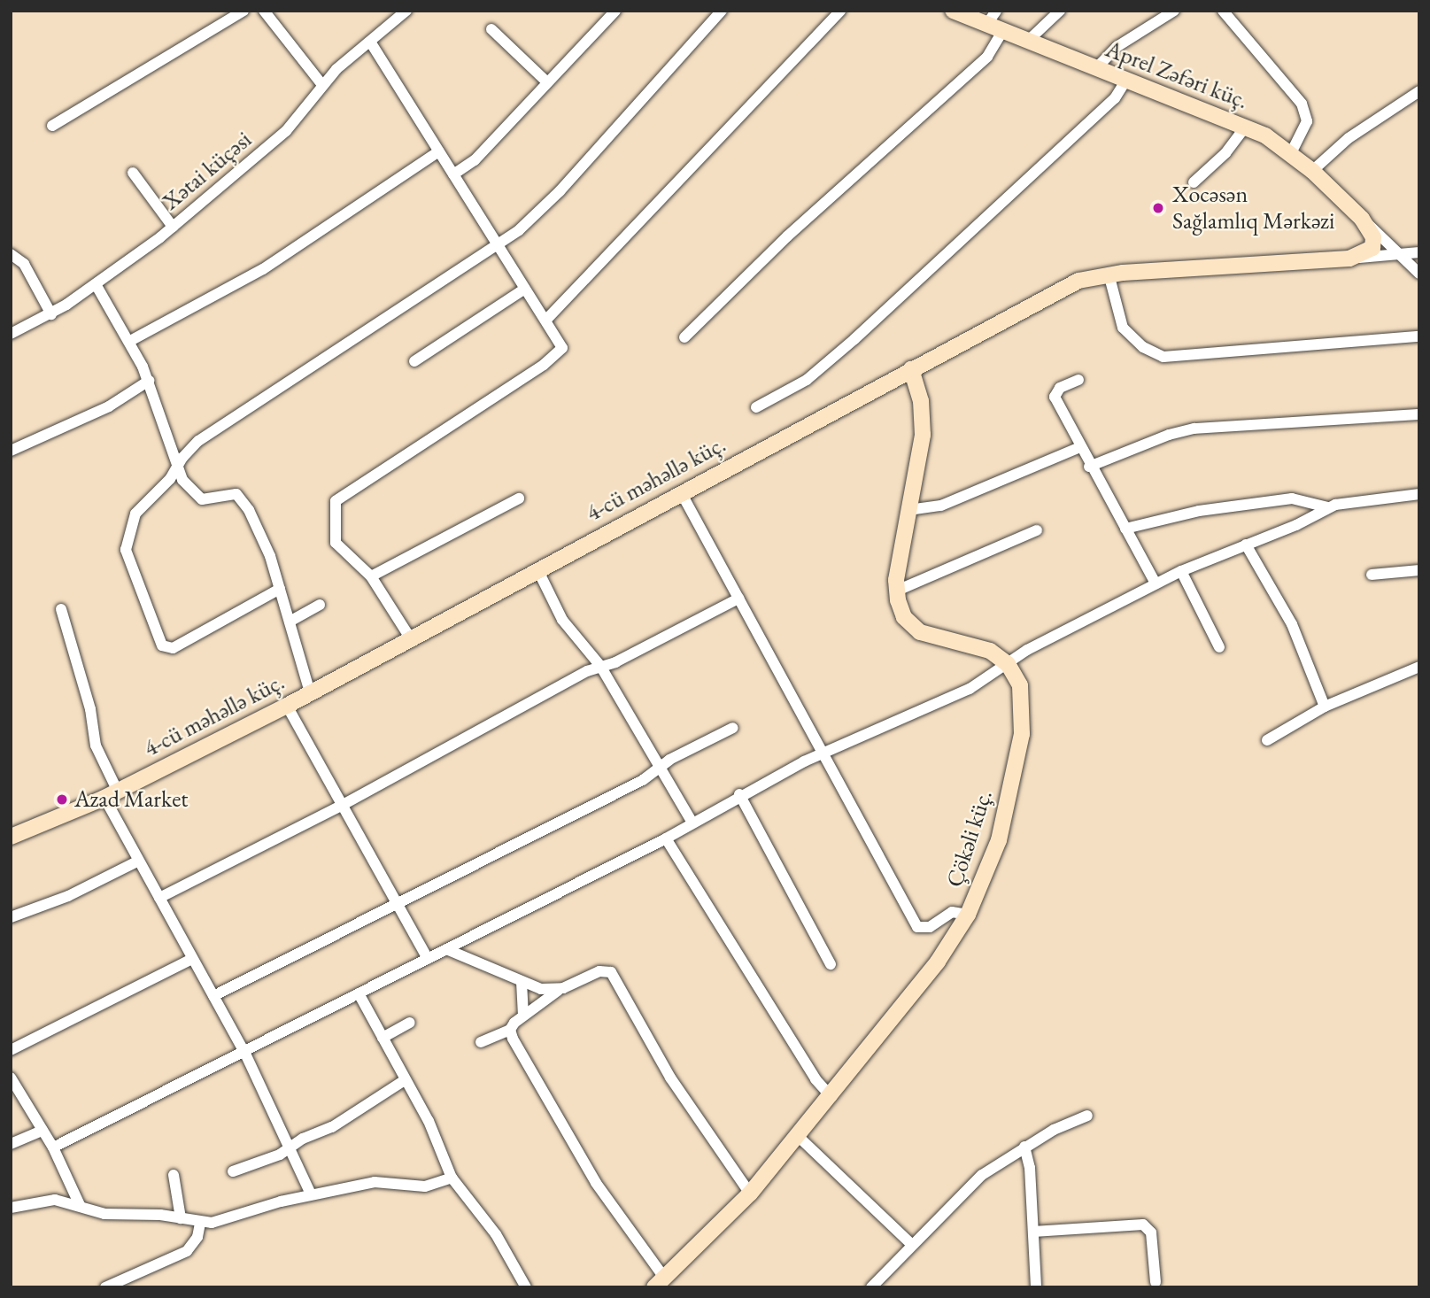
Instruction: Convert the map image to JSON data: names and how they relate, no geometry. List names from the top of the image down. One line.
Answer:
{"streets":{"street":["Aprel Zəfəri küç.","Xətai küçəsi","4-cü məhəllə küç.","Çökəli küç."]},"places":["Xocəsən Sağlamlıq Mərkəzi","Azad Market"]}
